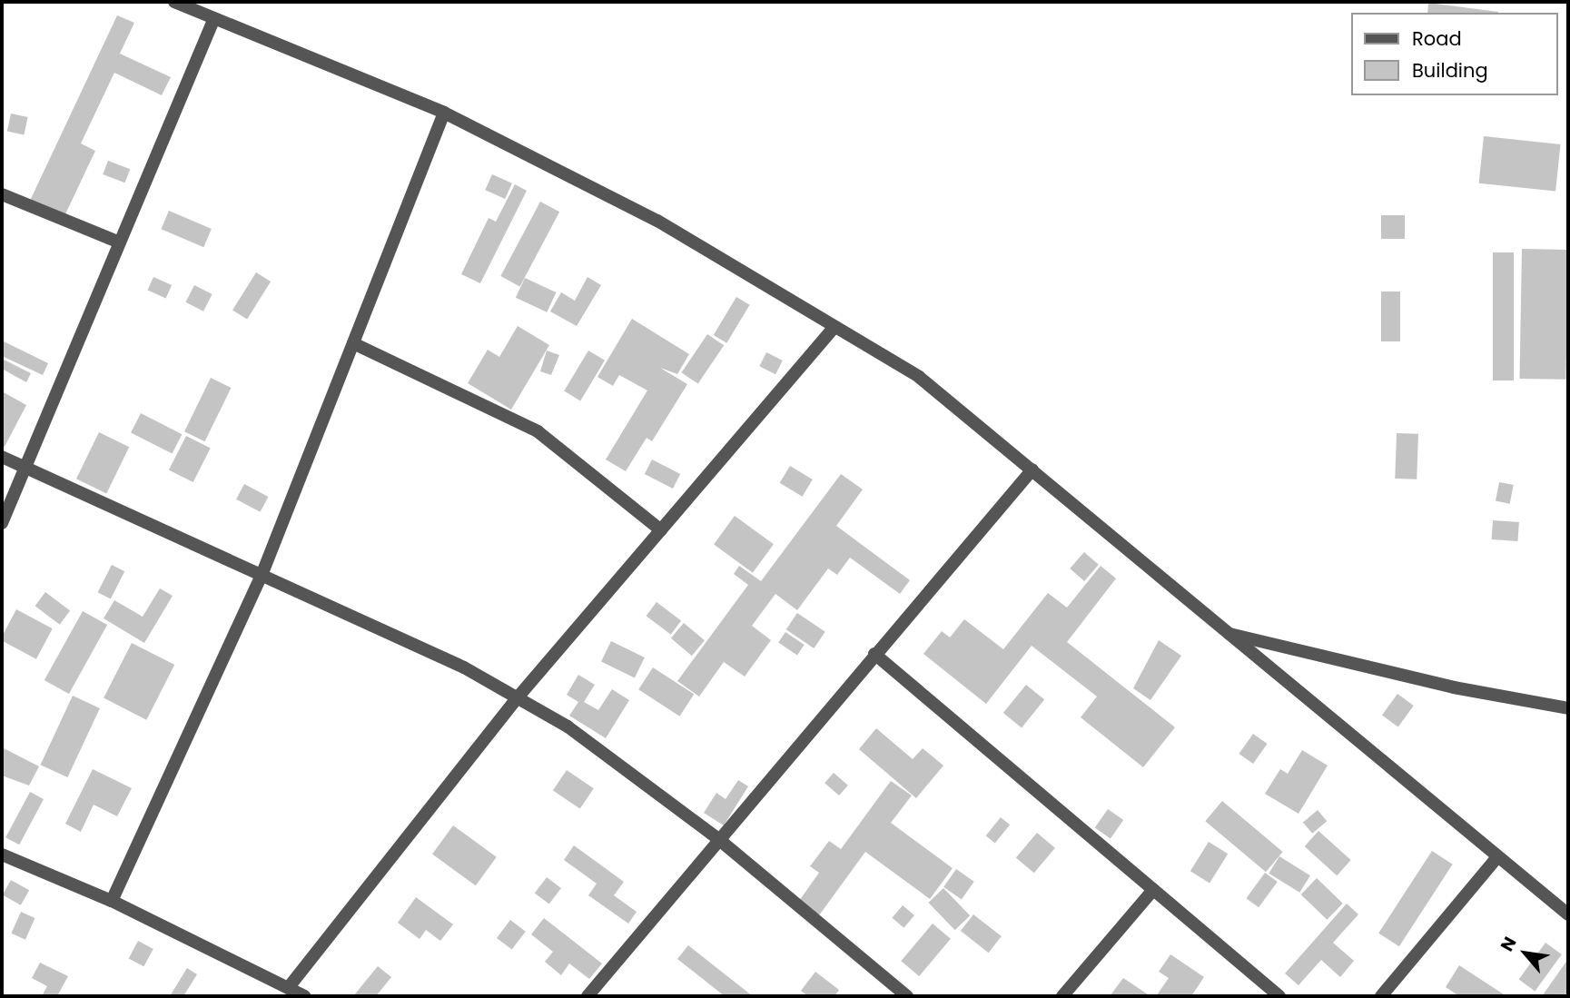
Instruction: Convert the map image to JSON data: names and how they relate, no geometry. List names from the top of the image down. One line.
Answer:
{"legend":["Road","Building"],"north":"top left"}
